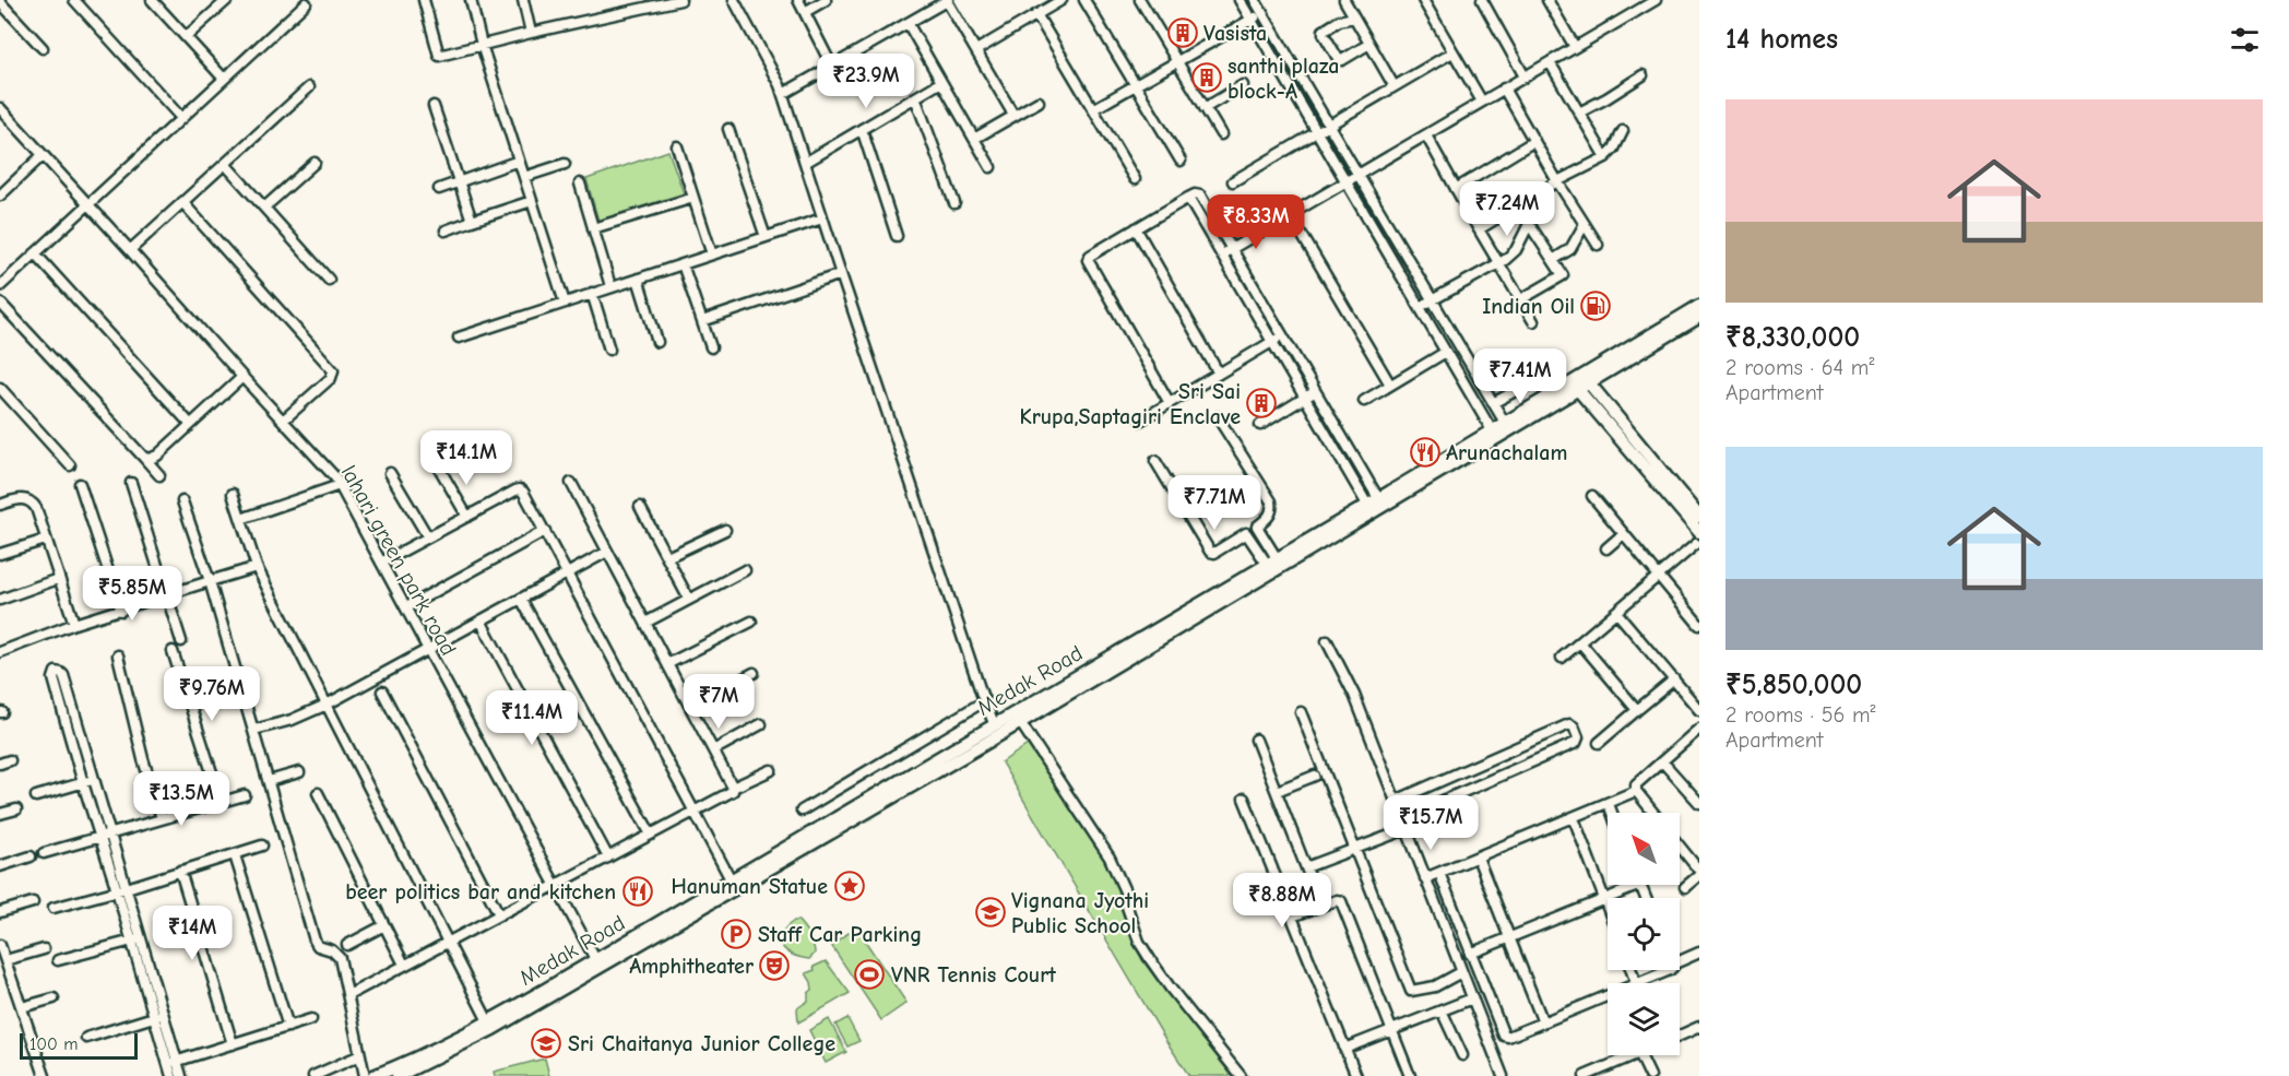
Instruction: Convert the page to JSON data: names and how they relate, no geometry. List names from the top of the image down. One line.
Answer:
{"streets":{"main road":["Medak Road"],"street":["lahari green park road"]},"crossings":[["lahari green park road","Medak Road"]],"places":{"building":["Vasista","santhi plaza block-A","Sri Sai Krupa,Saptagiri Enclave"],"fuel station":["Indian Oil"],"restaurant":["Arunachalam","beer politics bar and kitchen"],"place":["Hanuman Statue"],"school or university":["Vignana Jyothi Public School","Sri Chaitanya Junior College"],"parking":["Staff Car Parking"],"theatre":["Amphitheater"],"sports":["VNR Tennis Court"]},"scale_bar":"100 m","north":"top left","page":{"heading":"14 homes","price":["₹23.9M","₹7.24M","₹8.33M","₹7.41M","₹14.1M","₹7.71M","₹5.85M","₹9.76M","₹7M","₹11.4M","₹13.5M","₹15.7M","₹8.88M","₹14M"],"list":[{"name":"₹8,330,000","note":"2 rooms · 64 m² · Apartment"},{"name":"₹5,850,000","note":"2 rooms · 56 m² · Apartment"}],"scale":"100 m"}}
